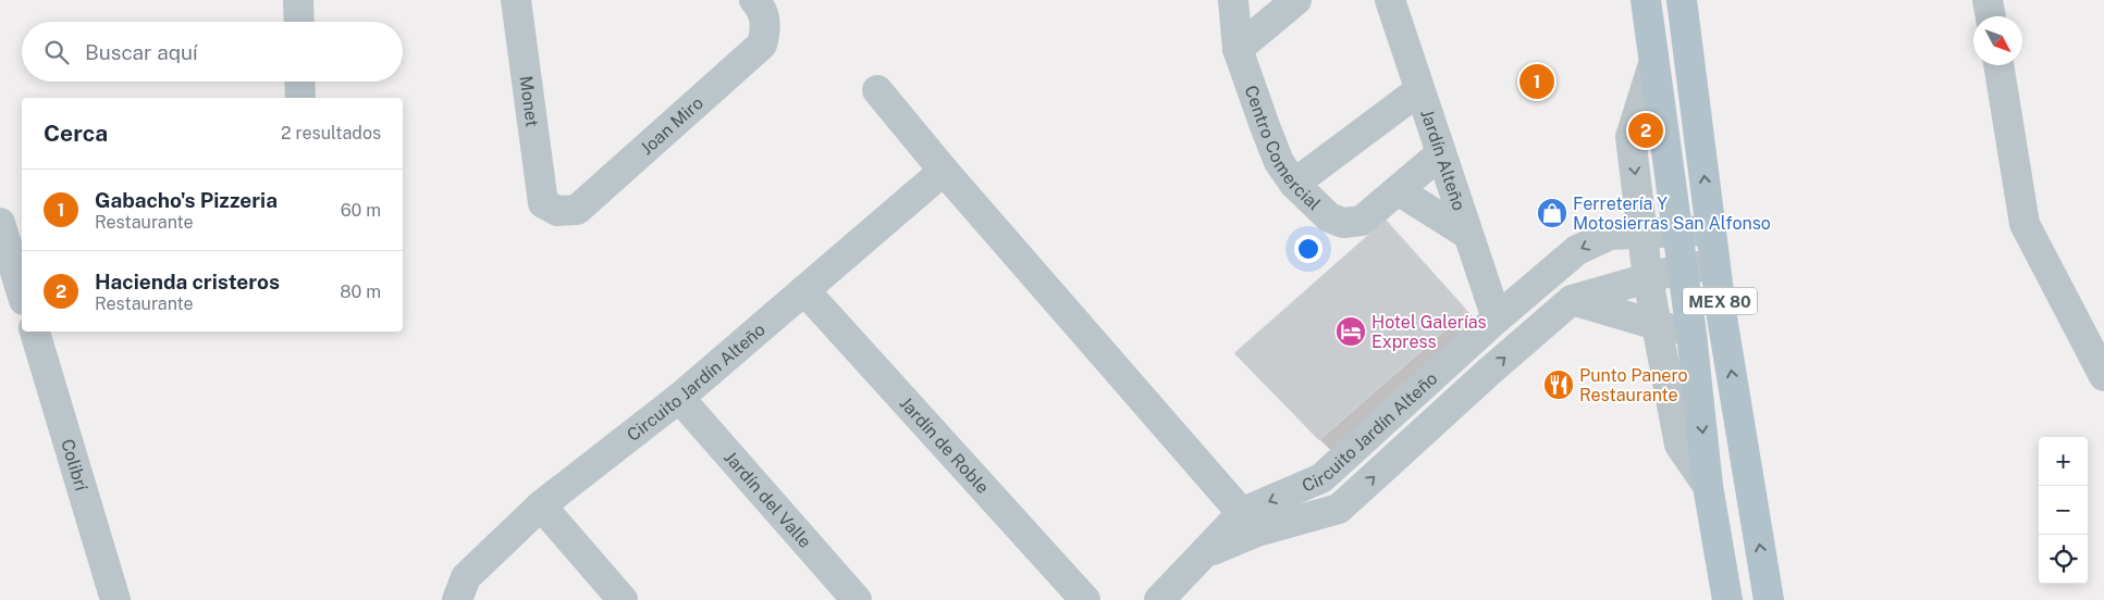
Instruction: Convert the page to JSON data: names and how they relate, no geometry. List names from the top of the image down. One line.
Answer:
{"streets":{"main road":["MEX 80"],"street":["Monet","Joan Miro","Centro Comercial","Jardín Alteño","Circuito Jardín Alteño","Jardín de Roble","Colibrí","Jardín del Valle"]},"crossings":[["Monet","Joan Miro"],["Centro Comercial","Jardín Alteño"],["Jardín Alteño","Circuito Jardín Alteño"],["MEX 80","Circuito Jardín Alteño"],["Circuito Jardín Alteño","Jardín de Roble"],["Circuito Jardín Alteño","Jardín del Valle"]],"places":{"shop":["Ferretería Y Motosierras San Alfonso"],"hotel":["Hotel Galerías Express"],"restaurant":["Punto Panero Restaurante"]},"north":"bottom right","page":{"search":"Buscar aquí","pins":["1","2"],"heading":["Cerca","2 resultados"],"list":[{"mark":"1","name":"Gabacho's Pizzeria","note":"Restaurante","value":"60 m"},{"mark":"2","name":"Hacienda cristeros","note":"Restaurante","value":"80 m"}],"map_buttons":["+","−"]}}
